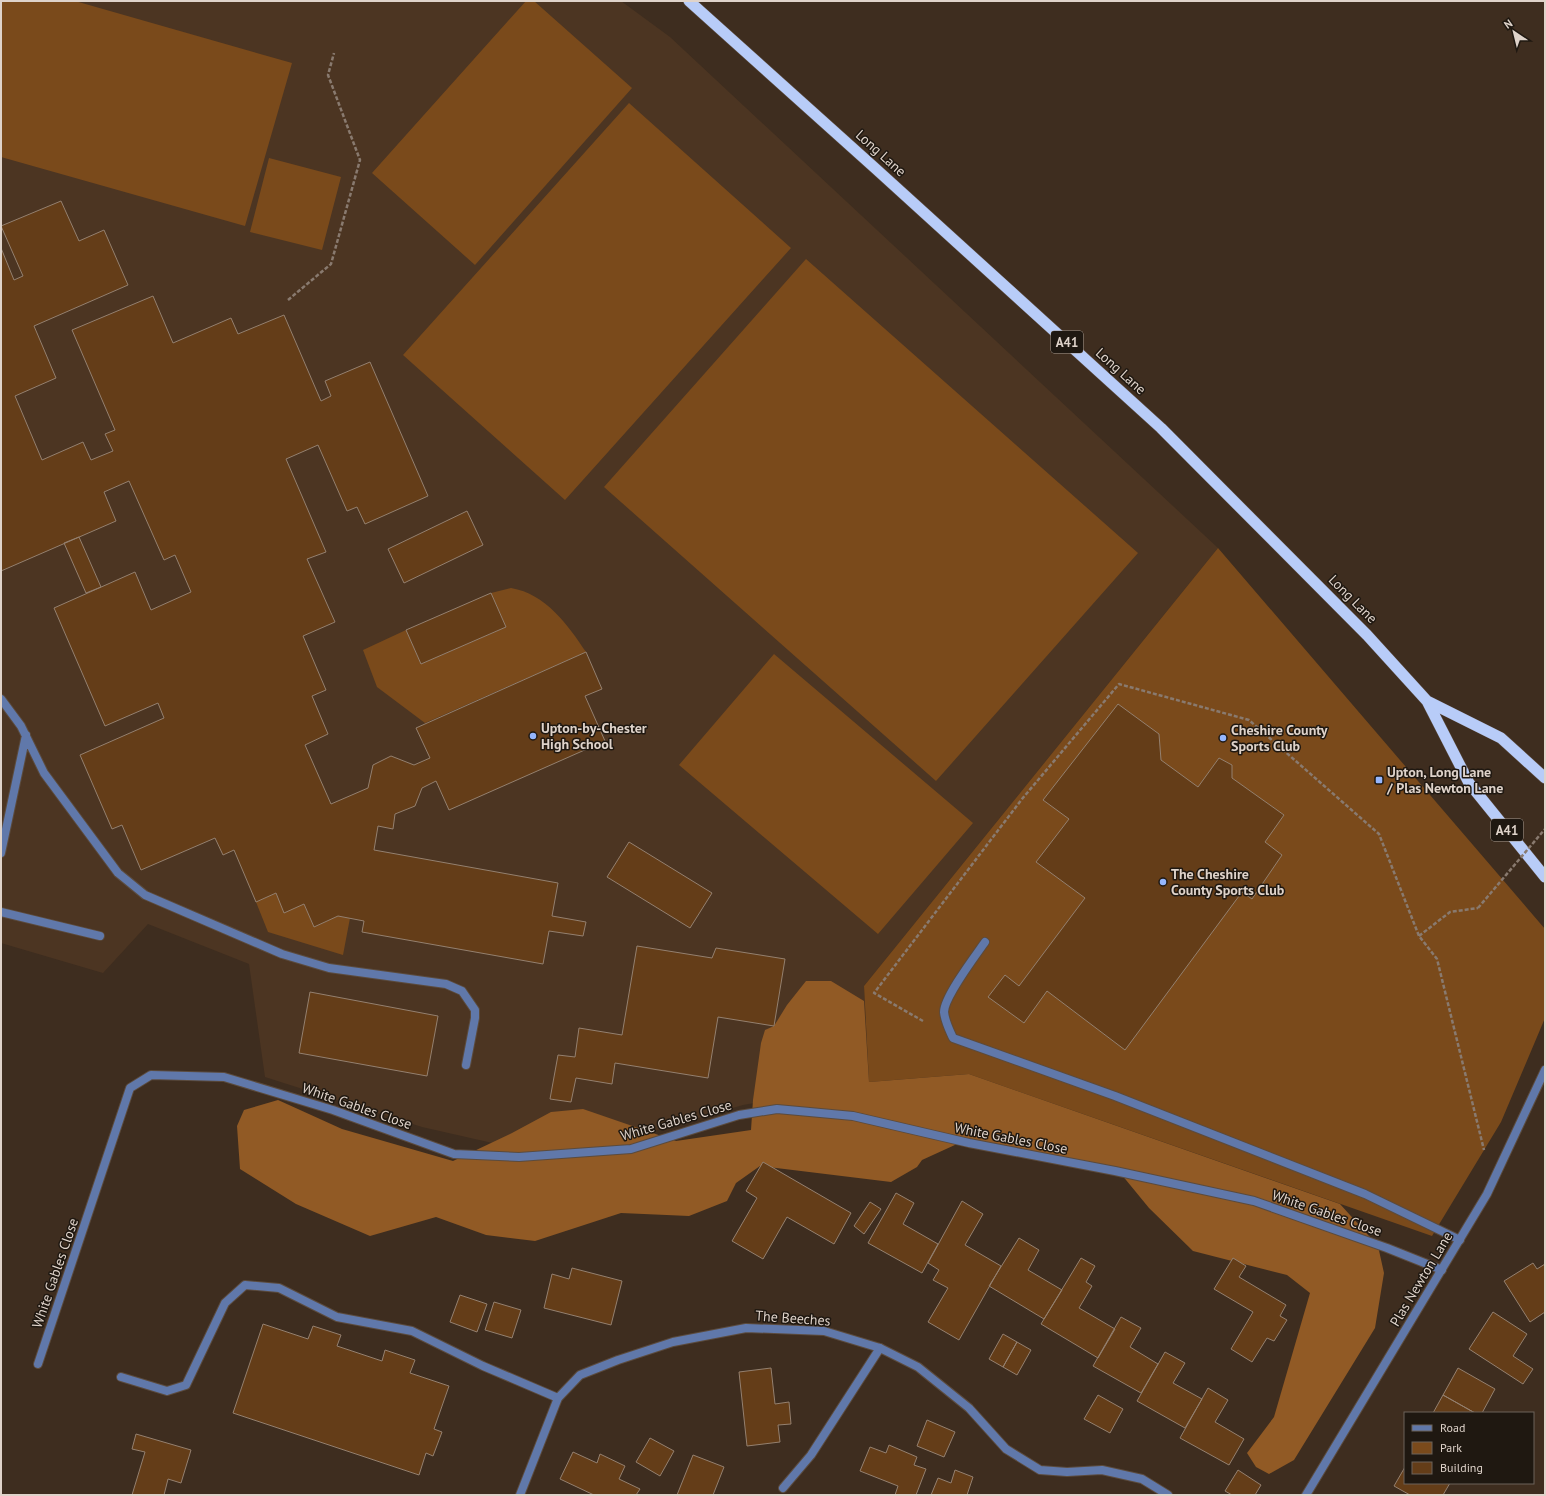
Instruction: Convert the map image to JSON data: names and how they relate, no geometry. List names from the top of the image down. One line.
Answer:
{"streets":{"highway":["Long Lane","A41"],"street":["White Gables Close","Plas Newton Lane","The Beeches"]},"crossings":[["White Gables Close","Plas Newton Lane"]],"places":{"other":["Upton-by-Chester High School","Cheshire County Sports Club","The Cheshire County Sports Club"],"transit":["Upton, Long Lane / Plas Newton Lane"]},"legend":["Road","Park","Building"],"north":"top left"}
